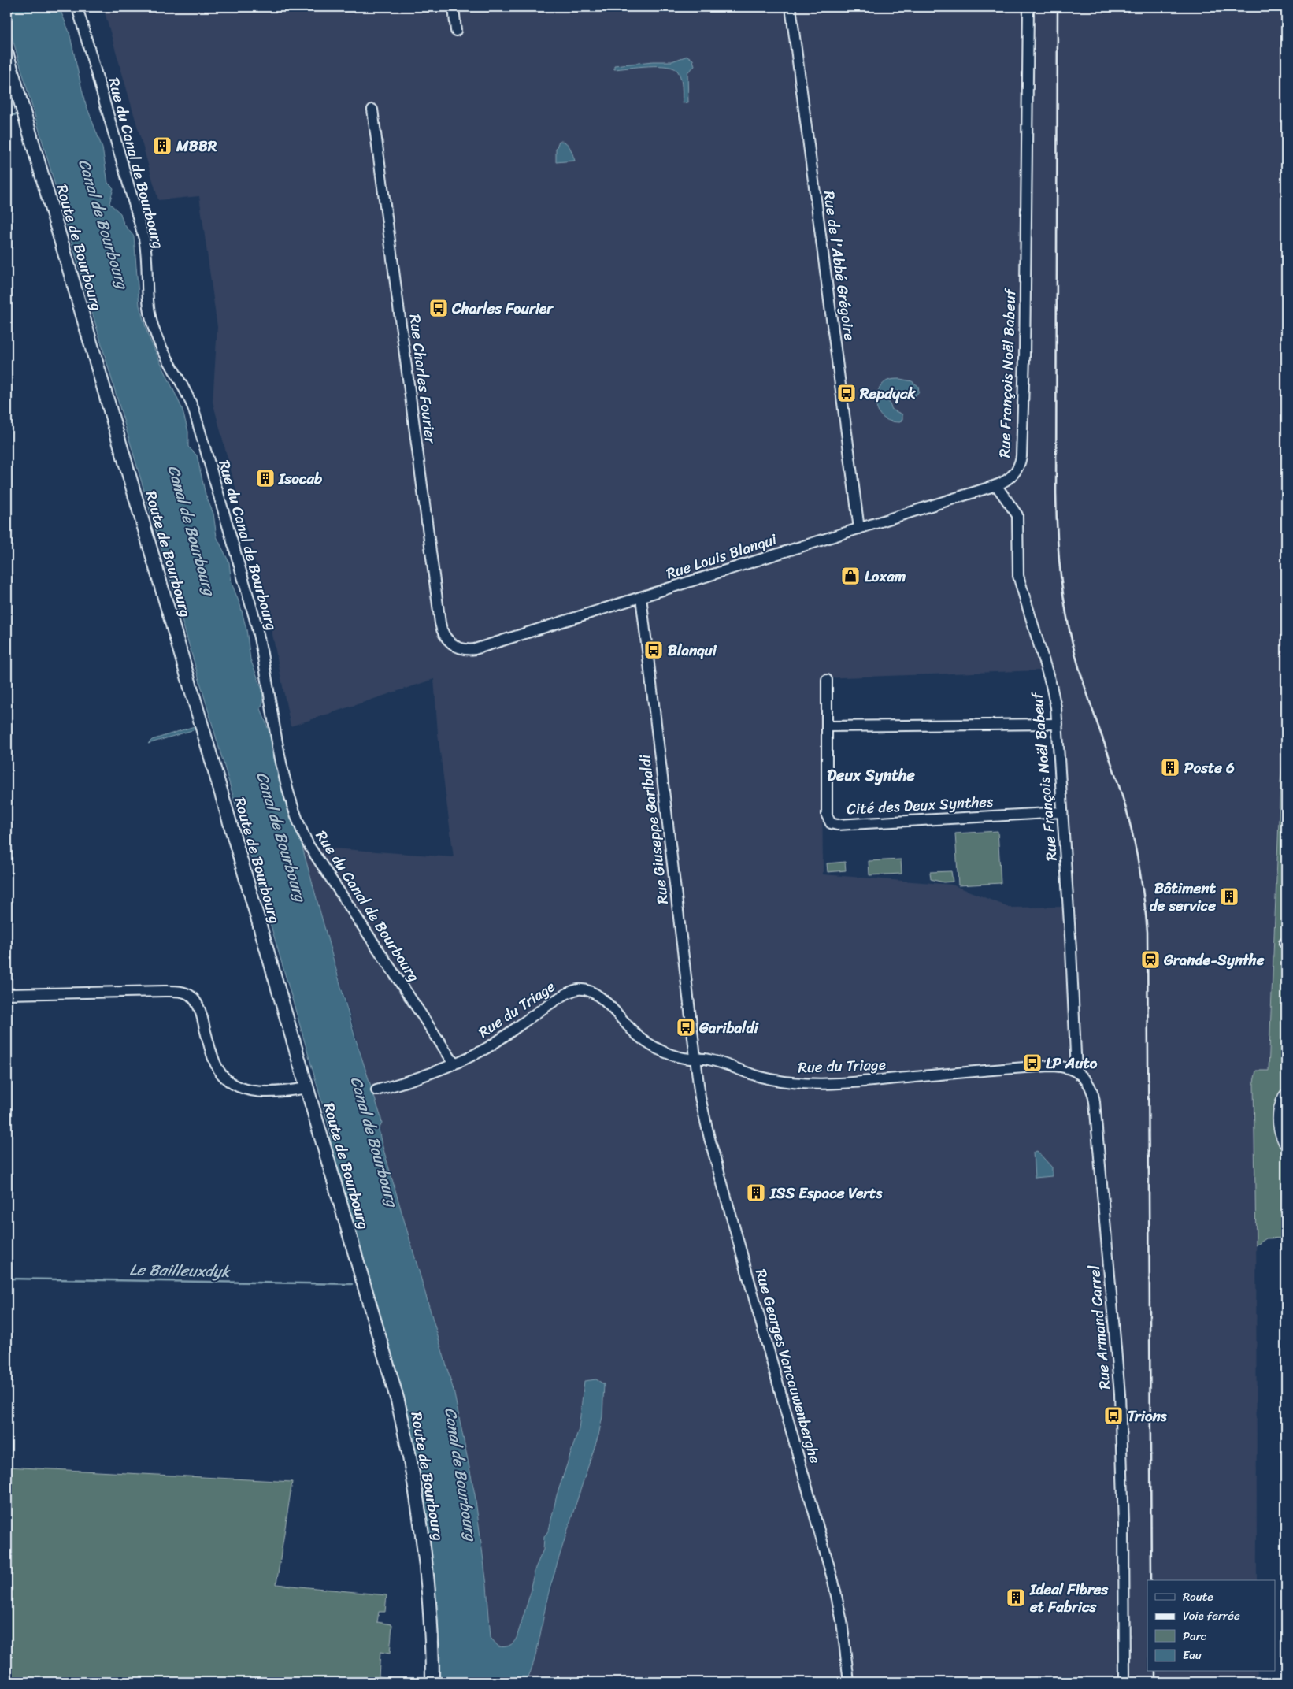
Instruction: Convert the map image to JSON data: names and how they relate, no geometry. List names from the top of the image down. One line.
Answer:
{"streets":{"main road":["Route de Bourbourg"],"street":["Rue du Canal de Bourbourg","Rue de l'Abbé Grégoire","Rue François Noël Babeuf","Rue Charles Fourier","Rue Louis Blanqui","Cité des Deux Synthes","Rue Giuseppe Garibaldi","Rue du Triage","Rue Armand Carrel","Rue Georges Vancauwenberghe"]},"crossings":[["Rue du Canal de Bourbourg","Rue du Triage"],["Rue de l'Abbé Grégoire","Rue Louis Blanqui"],["Rue François Noël Babeuf","Rue Louis Blanqui"],["Rue François Noël Babeuf","Cité des Deux Synthes"],["Rue François Noël Babeuf","Rue du Triage"],["Rue François Noël Babeuf","Rue Armand Carrel"],["Rue Charles Fourier","Rue Louis Blanqui"],["Rue Louis Blanqui","Rue Giuseppe Garibaldi"],["Rue Giuseppe Garibaldi","Rue du Triage"],["Rue Giuseppe Garibaldi","Rue Georges Vancauwenberghe"],["Rue du Triage","Rue Armand Carrel"],["Rue du Triage","Rue Georges Vancauwenberghe"]],"districts":["Deux Synthe"],"water":["Canal de Bourbourg","Le Bailleuxdyk"],"places":{"building":["MBBR","Isocab","Poste 6","Bâtiment de service","ISS Espace Verts","Ideal Fibres et Fabrics"],"bus stop":["Charles Fourier","Repdyck","Blanqui","Garibaldi","LP Auto","Trions"],"shop":["Loxam"],"station":["Grande-Synthe"]},"legend":["Route","Voie ferrée","Parc","Eau"]}
